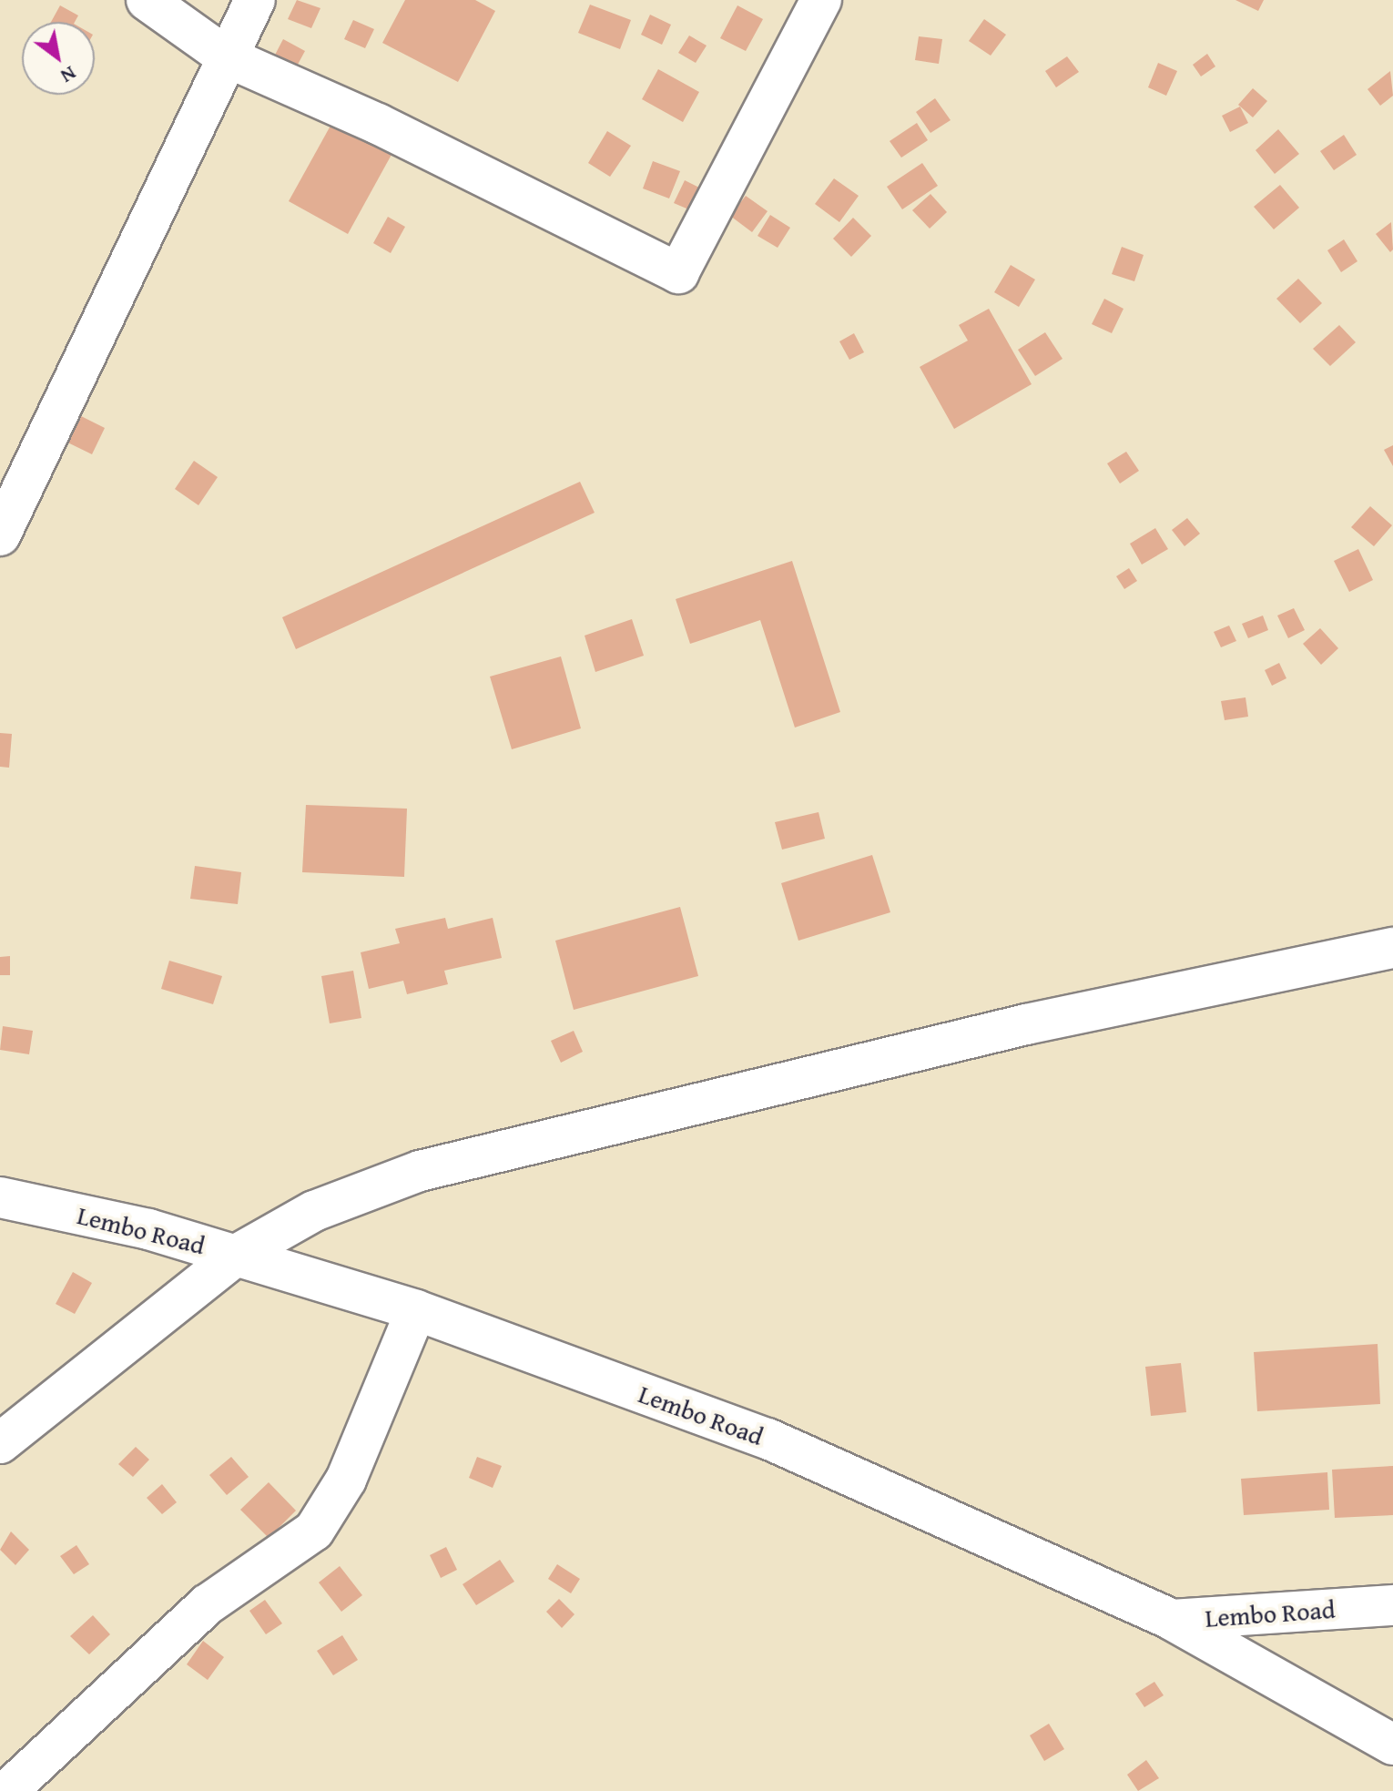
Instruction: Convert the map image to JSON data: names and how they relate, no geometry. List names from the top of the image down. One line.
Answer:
{"streets":{"street":["Lembo Road"]},"north":"bottom right"}
